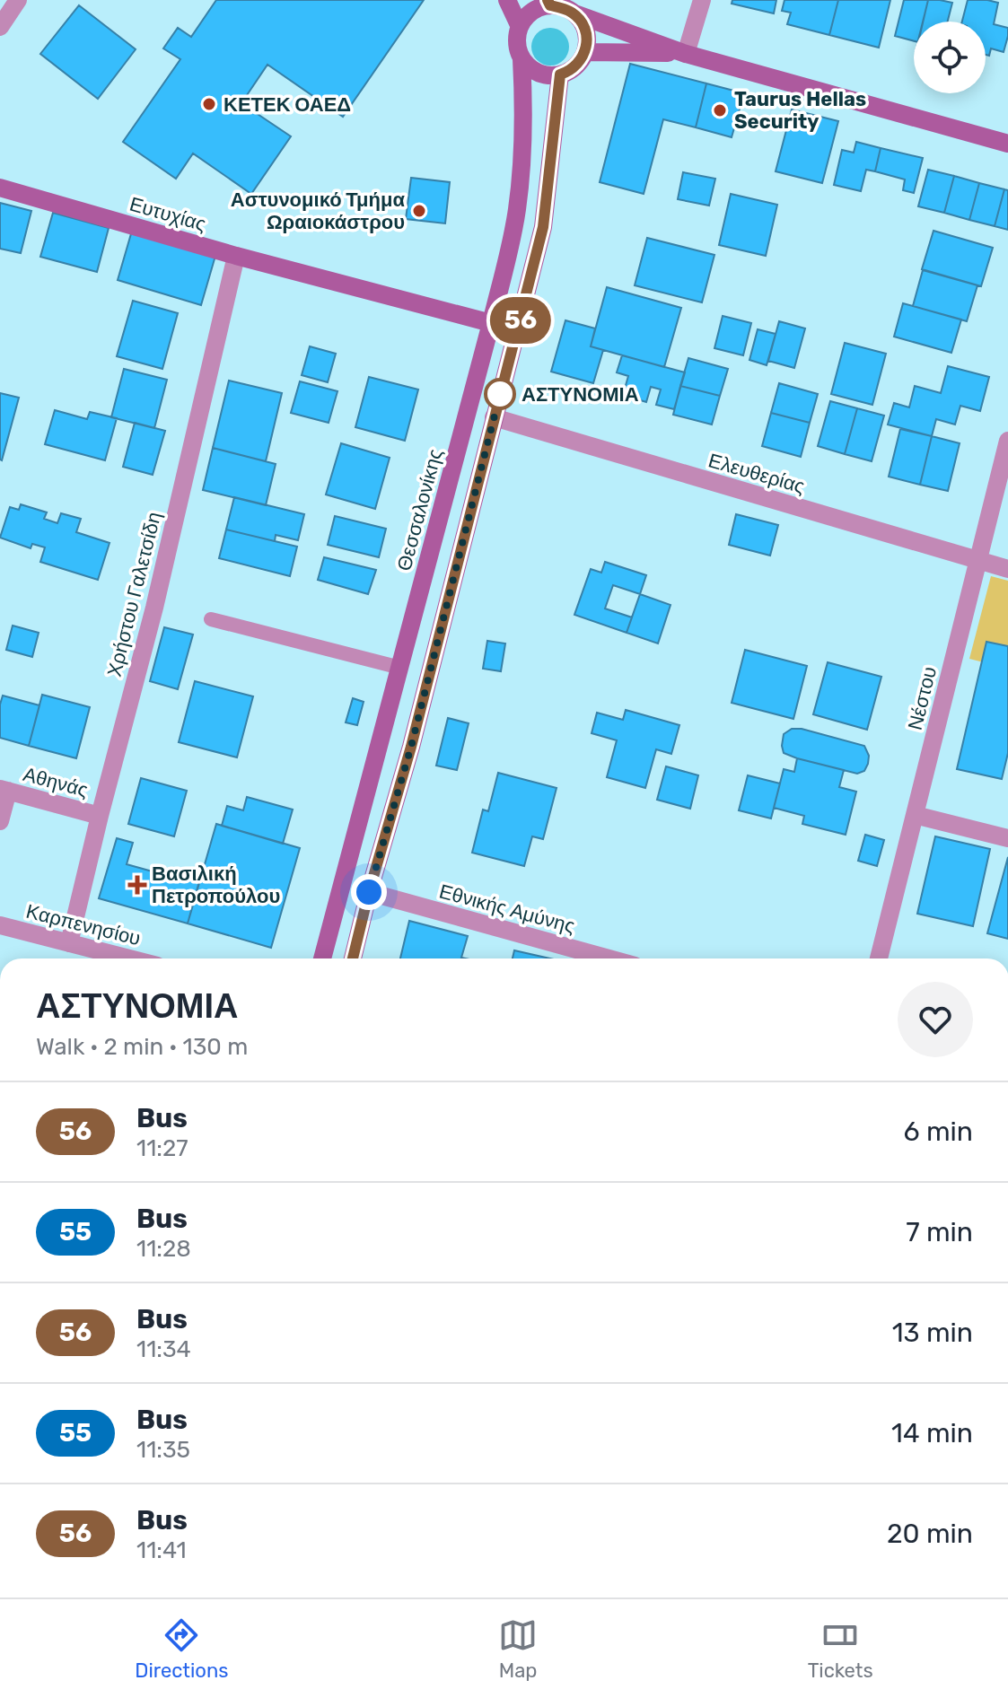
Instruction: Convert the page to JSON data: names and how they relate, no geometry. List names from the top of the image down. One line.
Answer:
{"streets":{"main road":["Ευτυχίας","Θεσσαλονίκης"],"street":["Ελευθερίας","Χρήστου Γαλετσίδη","Νέστου","Αθηνάς","Εθνικής Αμύνης","Καρπενησίου"]},"crossings":[["Ευτυχίας","Θεσσαλονίκης"],["Ευτυχίας","Χρήστου Γαλετσίδη"],["Ελευθερίας","Νέστου"],["Χρήστου Γαλετσίδη","Αθηνάς"],["Χρήστου Γαλετσίδη","Καρπενησίου"]],"places":{"other":["ΚΕΤΕΚ ΟΑΕΔ","Taurus Hellas Security","Αστυνομικό Τμήμα Ωραιοκάστρου","ΑΣΤΥΝΟΜΙΑ"],"health":["Βασιλική Πετροπούλου"]},"lines":["bus line 56"],"page":{"on_map":"56","heading":["ΑΣΤΥΝΟΜΙΑ","Walk · 2 min · 130 m"],"list":[{"mark":"56","name":"Bus","note":"11:27","value":"6 min"},{"mark":"55","name":"Bus","note":"11:28","value":"7 min"},{"mark":"56","name":"Bus","note":"11:34","value":"13 min"},{"mark":"55","name":"Bus","note":"11:35","value":"14 min"},{"mark":"56","name":"Bus","note":"11:41","value":"20 min"}],"tabs":["Directions","Map","Tickets"]}}
